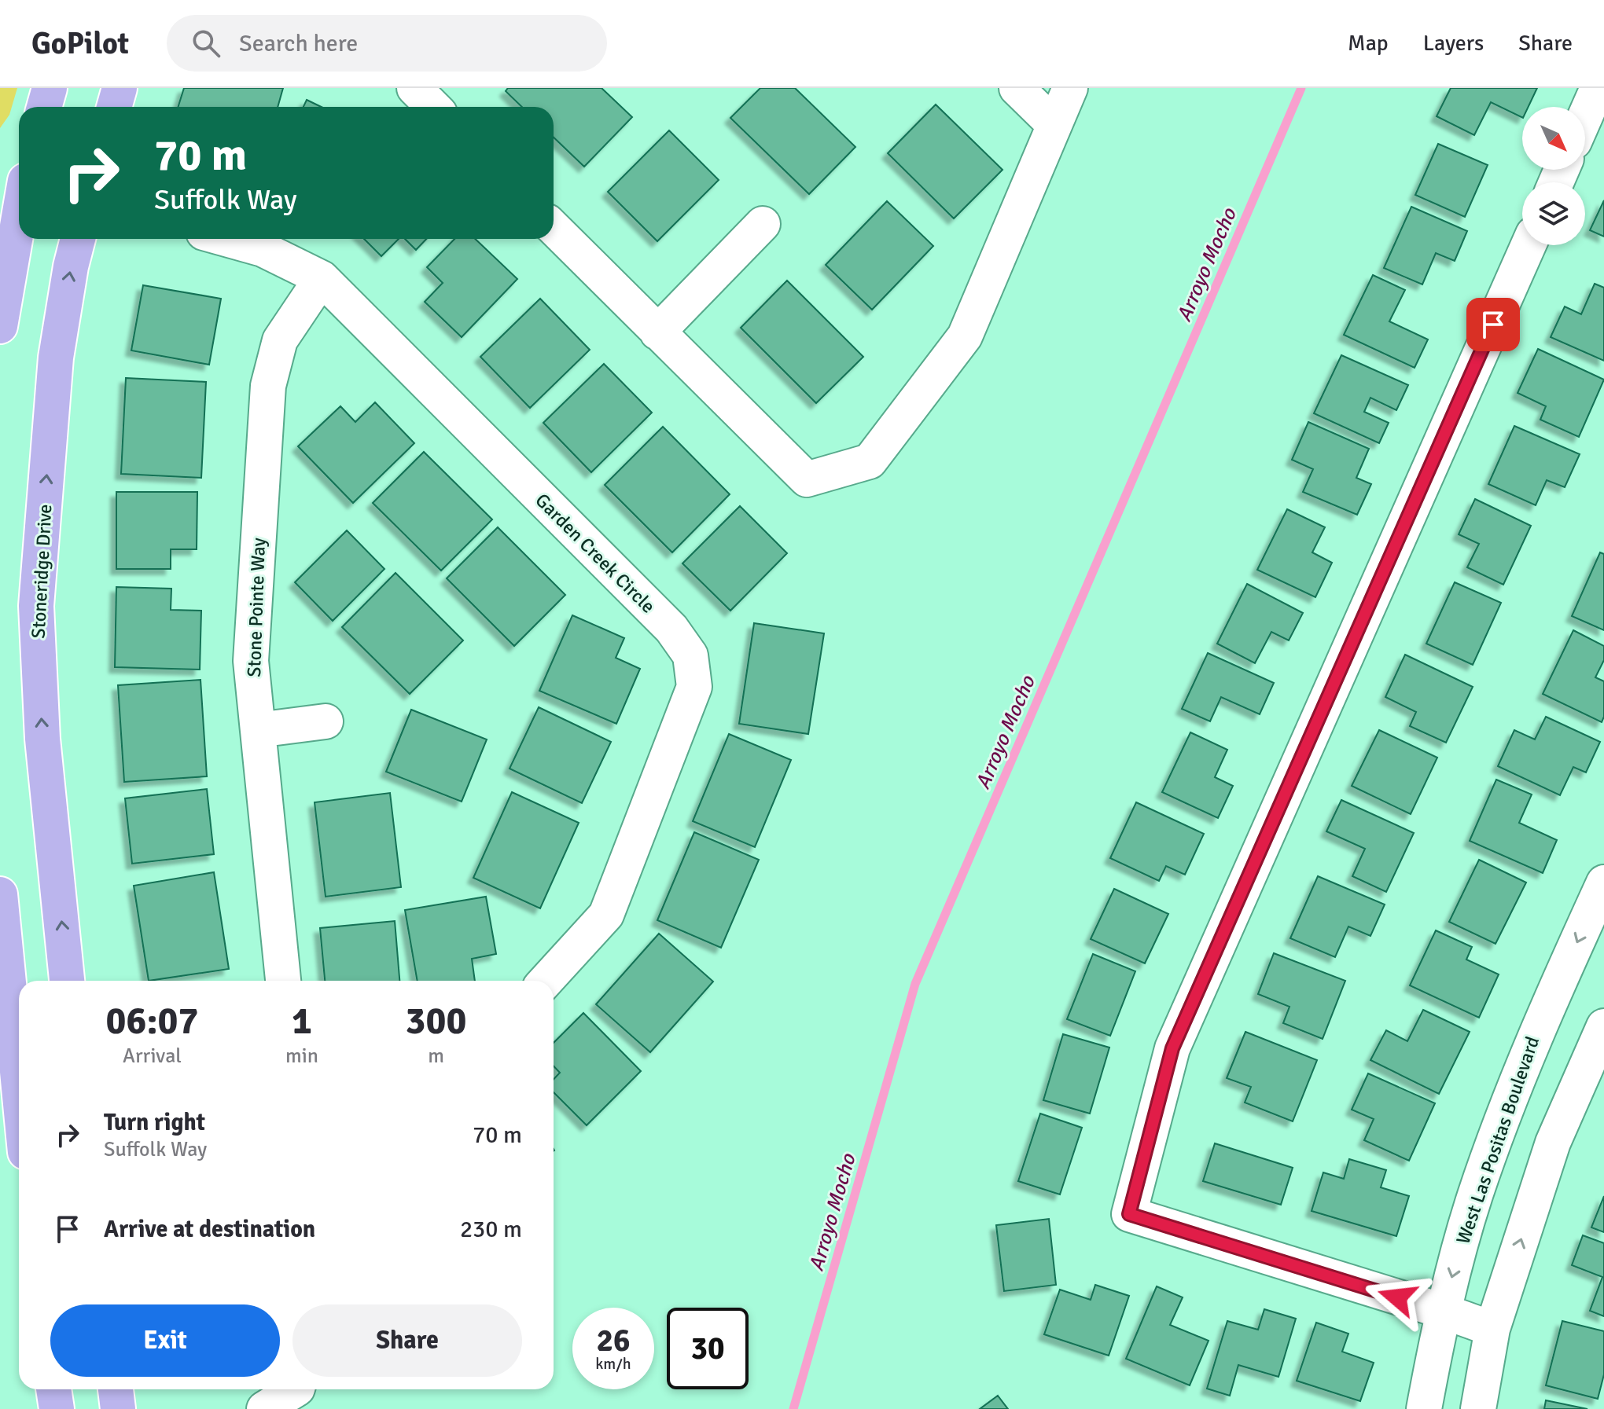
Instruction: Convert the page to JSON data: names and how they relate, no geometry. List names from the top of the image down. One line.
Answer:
{"streets":{"main road":["Stoneridge Drive"],"street":["Garden Creek Circle","Stone Pointe Way","West Las Positas Boulevard"]},"crossings":[["Garden Creek Circle","Stone Pointe Way"]],"one_way":["Stoneridge Drive"],"water":["Arroyo Mocho"],"north":"bottom right","page":{"header":"GoPilot","search":"Search here","nav":["Map","Layers","Share"],"turn":["70 m","Suffolk Way"],"eta":["06:07","Arrival","1","min","300","m"],"list":[{"name":"Turn right","note":"Suffolk Way","value":"70 m"},{"name":"Arrive at destination","value":"230 m"}],"buttons":["Exit","Share"],"speed":"26 km/h","limit":"30"}}
